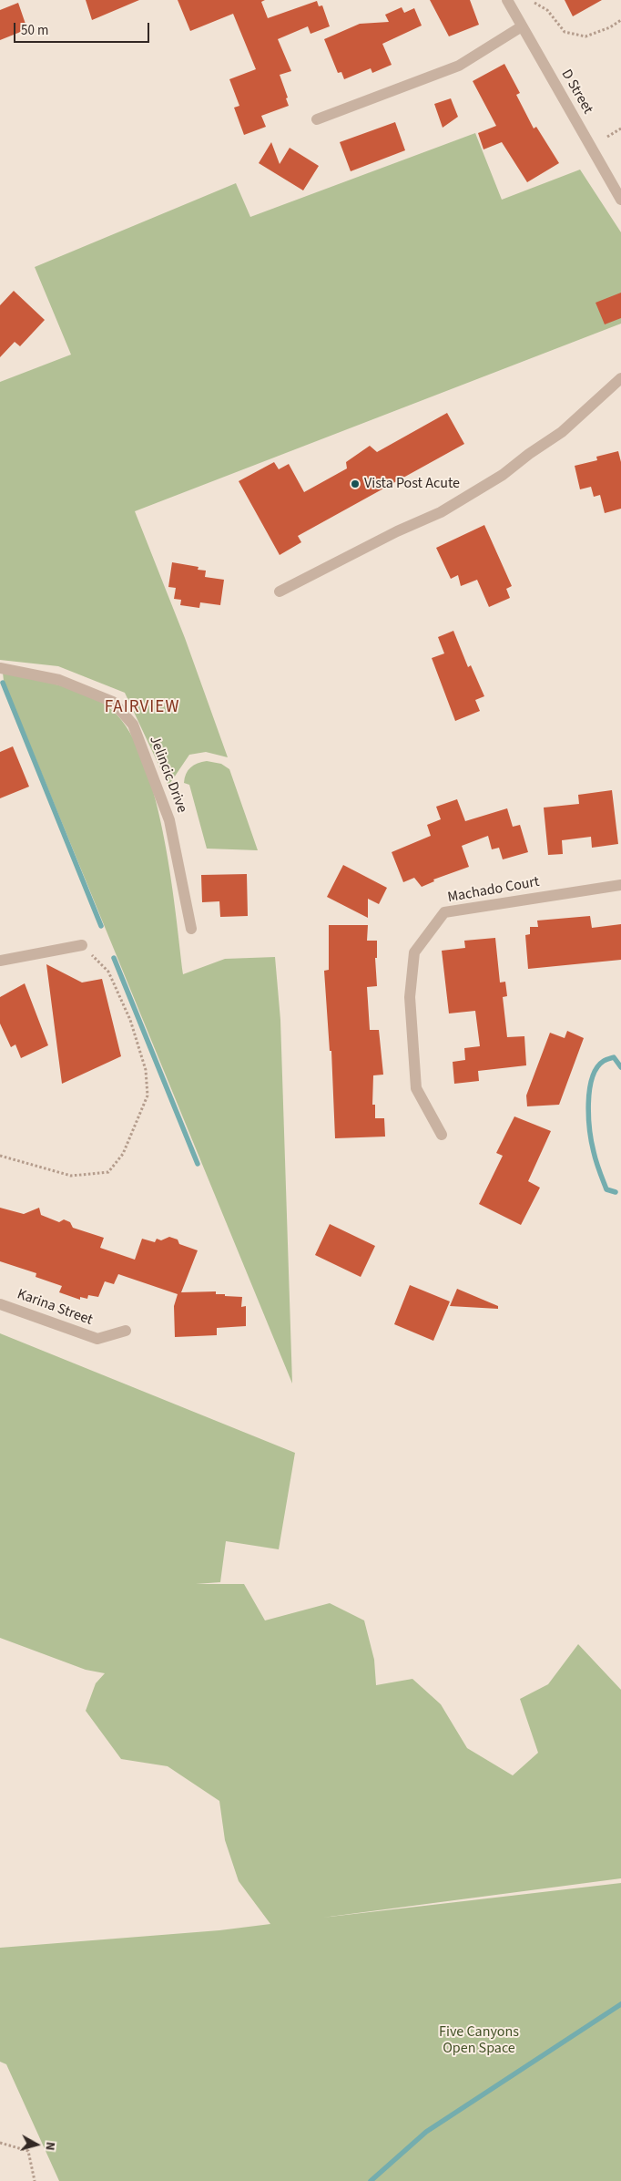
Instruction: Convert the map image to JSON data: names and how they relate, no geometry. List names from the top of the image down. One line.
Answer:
{"streets":{"street":["D Street","Jelincic Drive","Machado Court","Karina Street"]},"districts":["FAIRVIEW"],"parks":["Five Canyons Open Space"],"places":["Vista Post Acute"],"scale_bar":"50 m","north":"right"}
